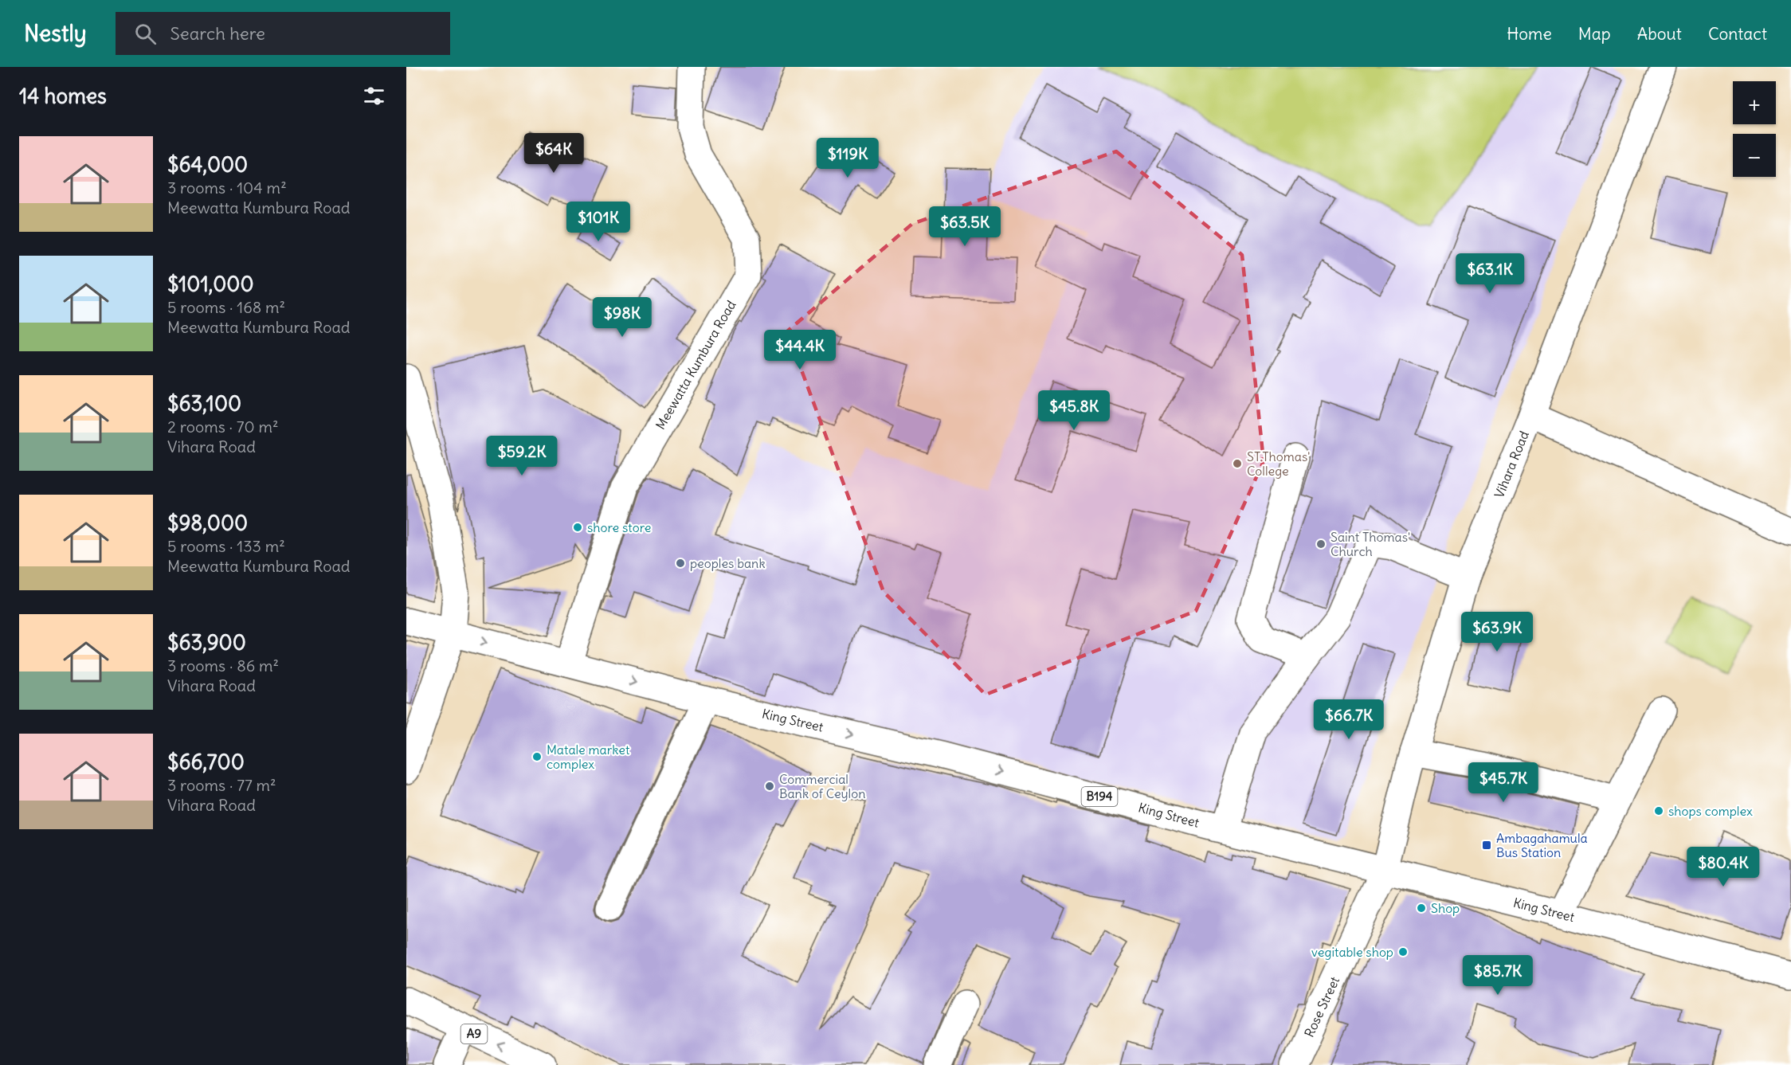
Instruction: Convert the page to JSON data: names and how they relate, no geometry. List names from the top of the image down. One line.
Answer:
{"streets":{"main road":["Meewatta Kumbura Road","Vihara Road","King Street","B194","Rose Street","A9"]},"crossings":[["Meewatta Kumbura Road","King Street"],["Vihara Road","King Street"],["Vihara Road","Rose Street"],["King Street","Rose Street"]],"one_way":["King Street"],"places":{"other":["ST.Thomas' College","shore store","Saint Thomas' Church","peoples bank","Matale market complex","Commercial Bank of Ceylon","shops complex","Shop","vegitable shop"],"transit":["Ambagahamula Bus Station"]},"page":{"header":"Nestly","search":"Search here","nav":["Home","Map","About","Contact"],"heading":"14 homes","map_buttons":["+","−"],"list":[{"name":"$64,000","note":"3 rooms · 104 m² · Meewatta Kumbura Road"},{"name":"$101,000","note":"5 rooms · 168 m² · Meewatta Kumbura Road"},{"name":"$63,100","note":"2 rooms · 70 m² · Vihara Road"},{"name":"$98,000","note":"5 rooms · 133 m² · Meewatta Kumbura Road"},{"name":"$63,900","note":"3 rooms · 86 m² · Vihara Road"},{"name":"$66,700","note":"3 rooms · 77 m² · Vihara Road"}],"price":["$64K","$119K","$101K","$63.5K","$63.1K","$98K","$44.4K","$45.8K","$59.2K","$63.9K","$66.7K","$45.7K","$80.4K","$85.7K"]}}
